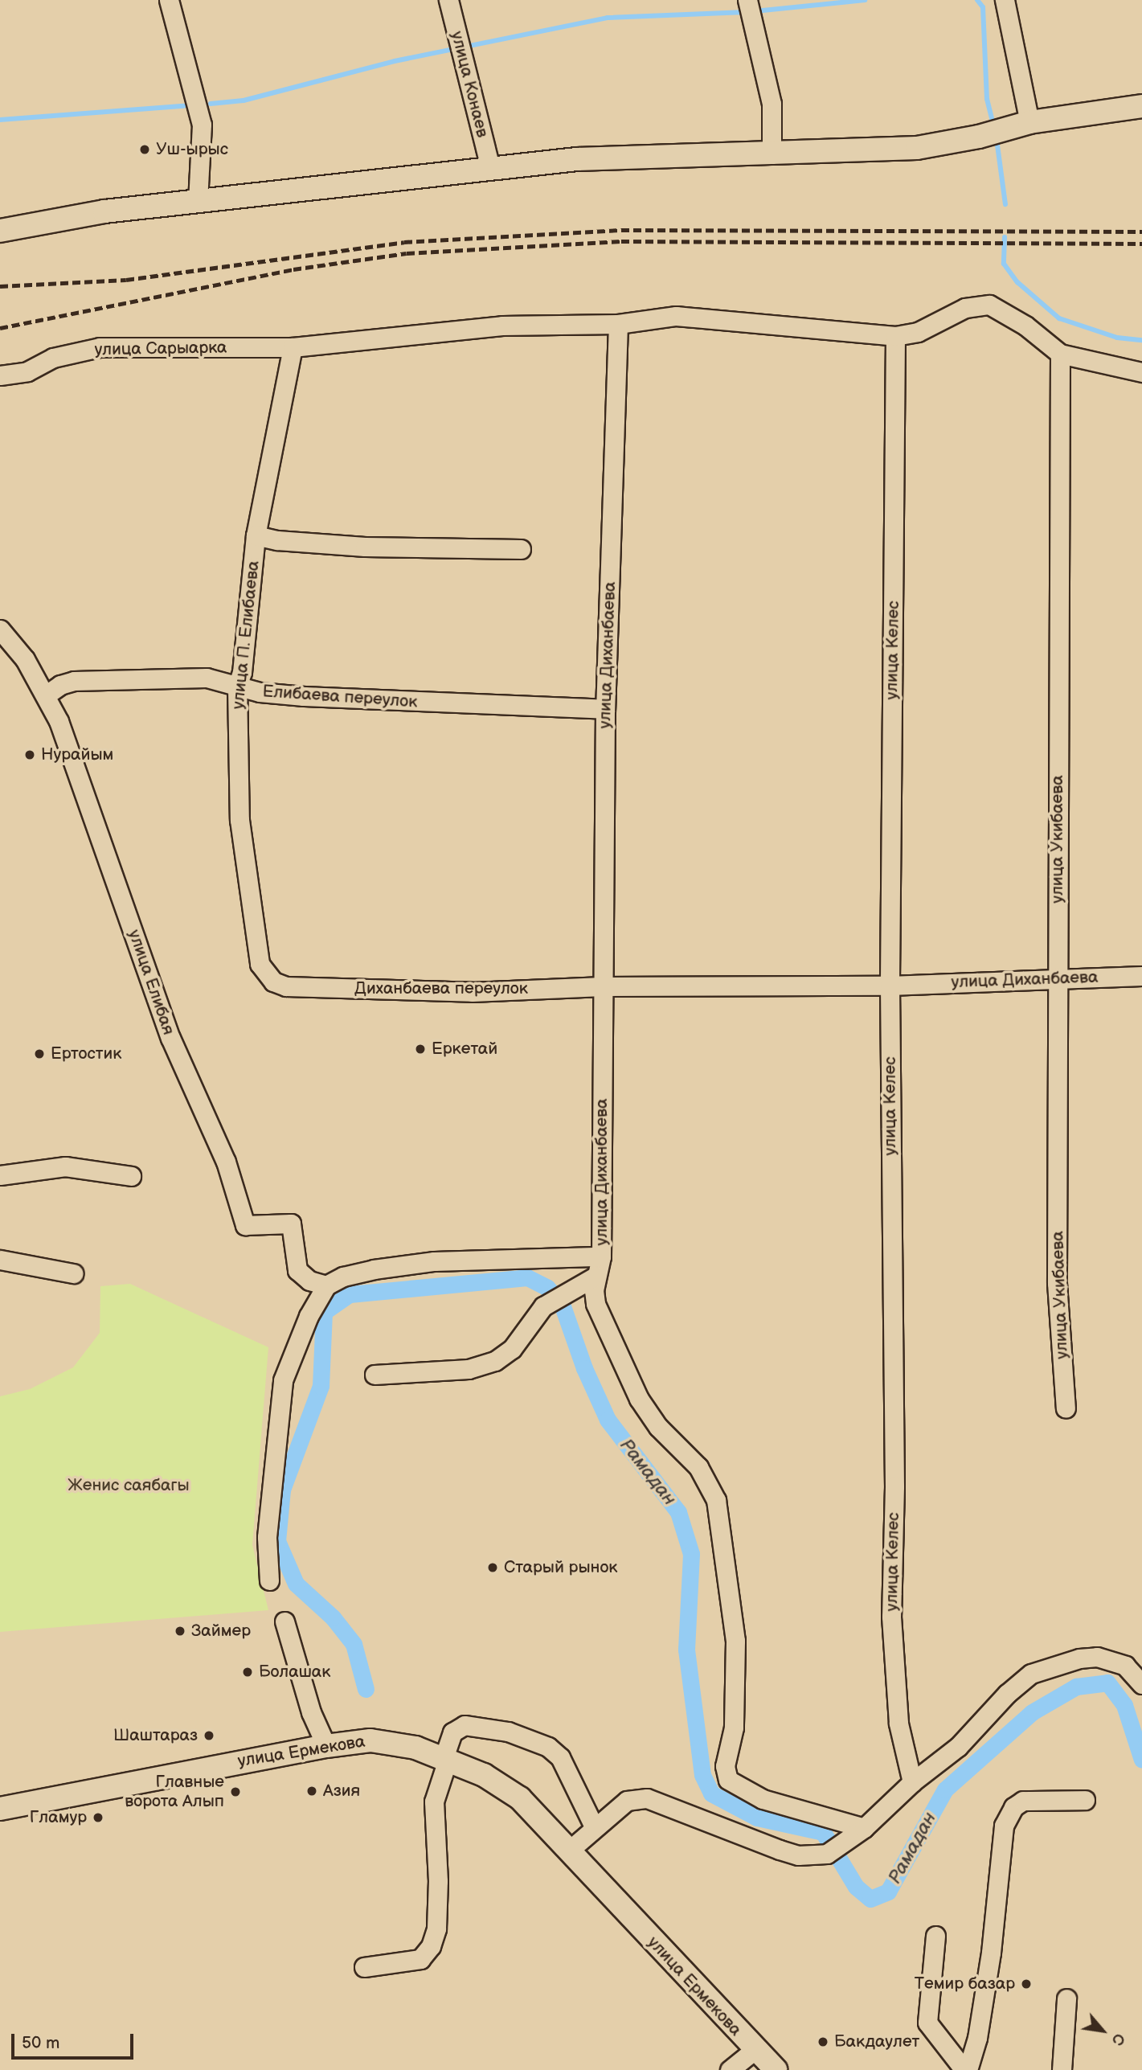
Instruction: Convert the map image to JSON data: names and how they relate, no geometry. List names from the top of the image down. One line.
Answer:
{"streets":{"main road":["улица Ермекова"],"street":["улица Конаев","улица Сарыарка","улица П. Елибаева","улица Келес","улица Диханбаева","Елибаева переулок","улица Укибаева","улица Елибая","Диханбаева переулок"]},"crossings":[["улица Сарыарка","улица П. Елибаева"],["улица Сарыарка","улица Келес"],["улица Сарыарка","улица Диханбаева"],["улица Сарыарка","улица Укибаева"],["улица П. Елибаева","Елибаева переулок"],["улица П. Елибаева","Диханбаева переулок"],["улица Келес","улица Диханбаева"],["улица Диханбаева","Елибаева переулок"],["улица Диханбаева","улица Укибаева"],["улица Диханбаева","Диханбаева переулок"],["Елибаева переулок","улица Елибая"]],"water":["Рамадан"],"parks":["Женис саябагы"],"places":["Уш-ырыс","Нурайым","Еркетай","Ертостик","Старый рынок","Займер","Болашак","Шаштараз","Азия","Главные ворота Алып","Гламур","Темир базар","Бакдаулет"],"scale_bar":"50 m","north":"bottom right"}
